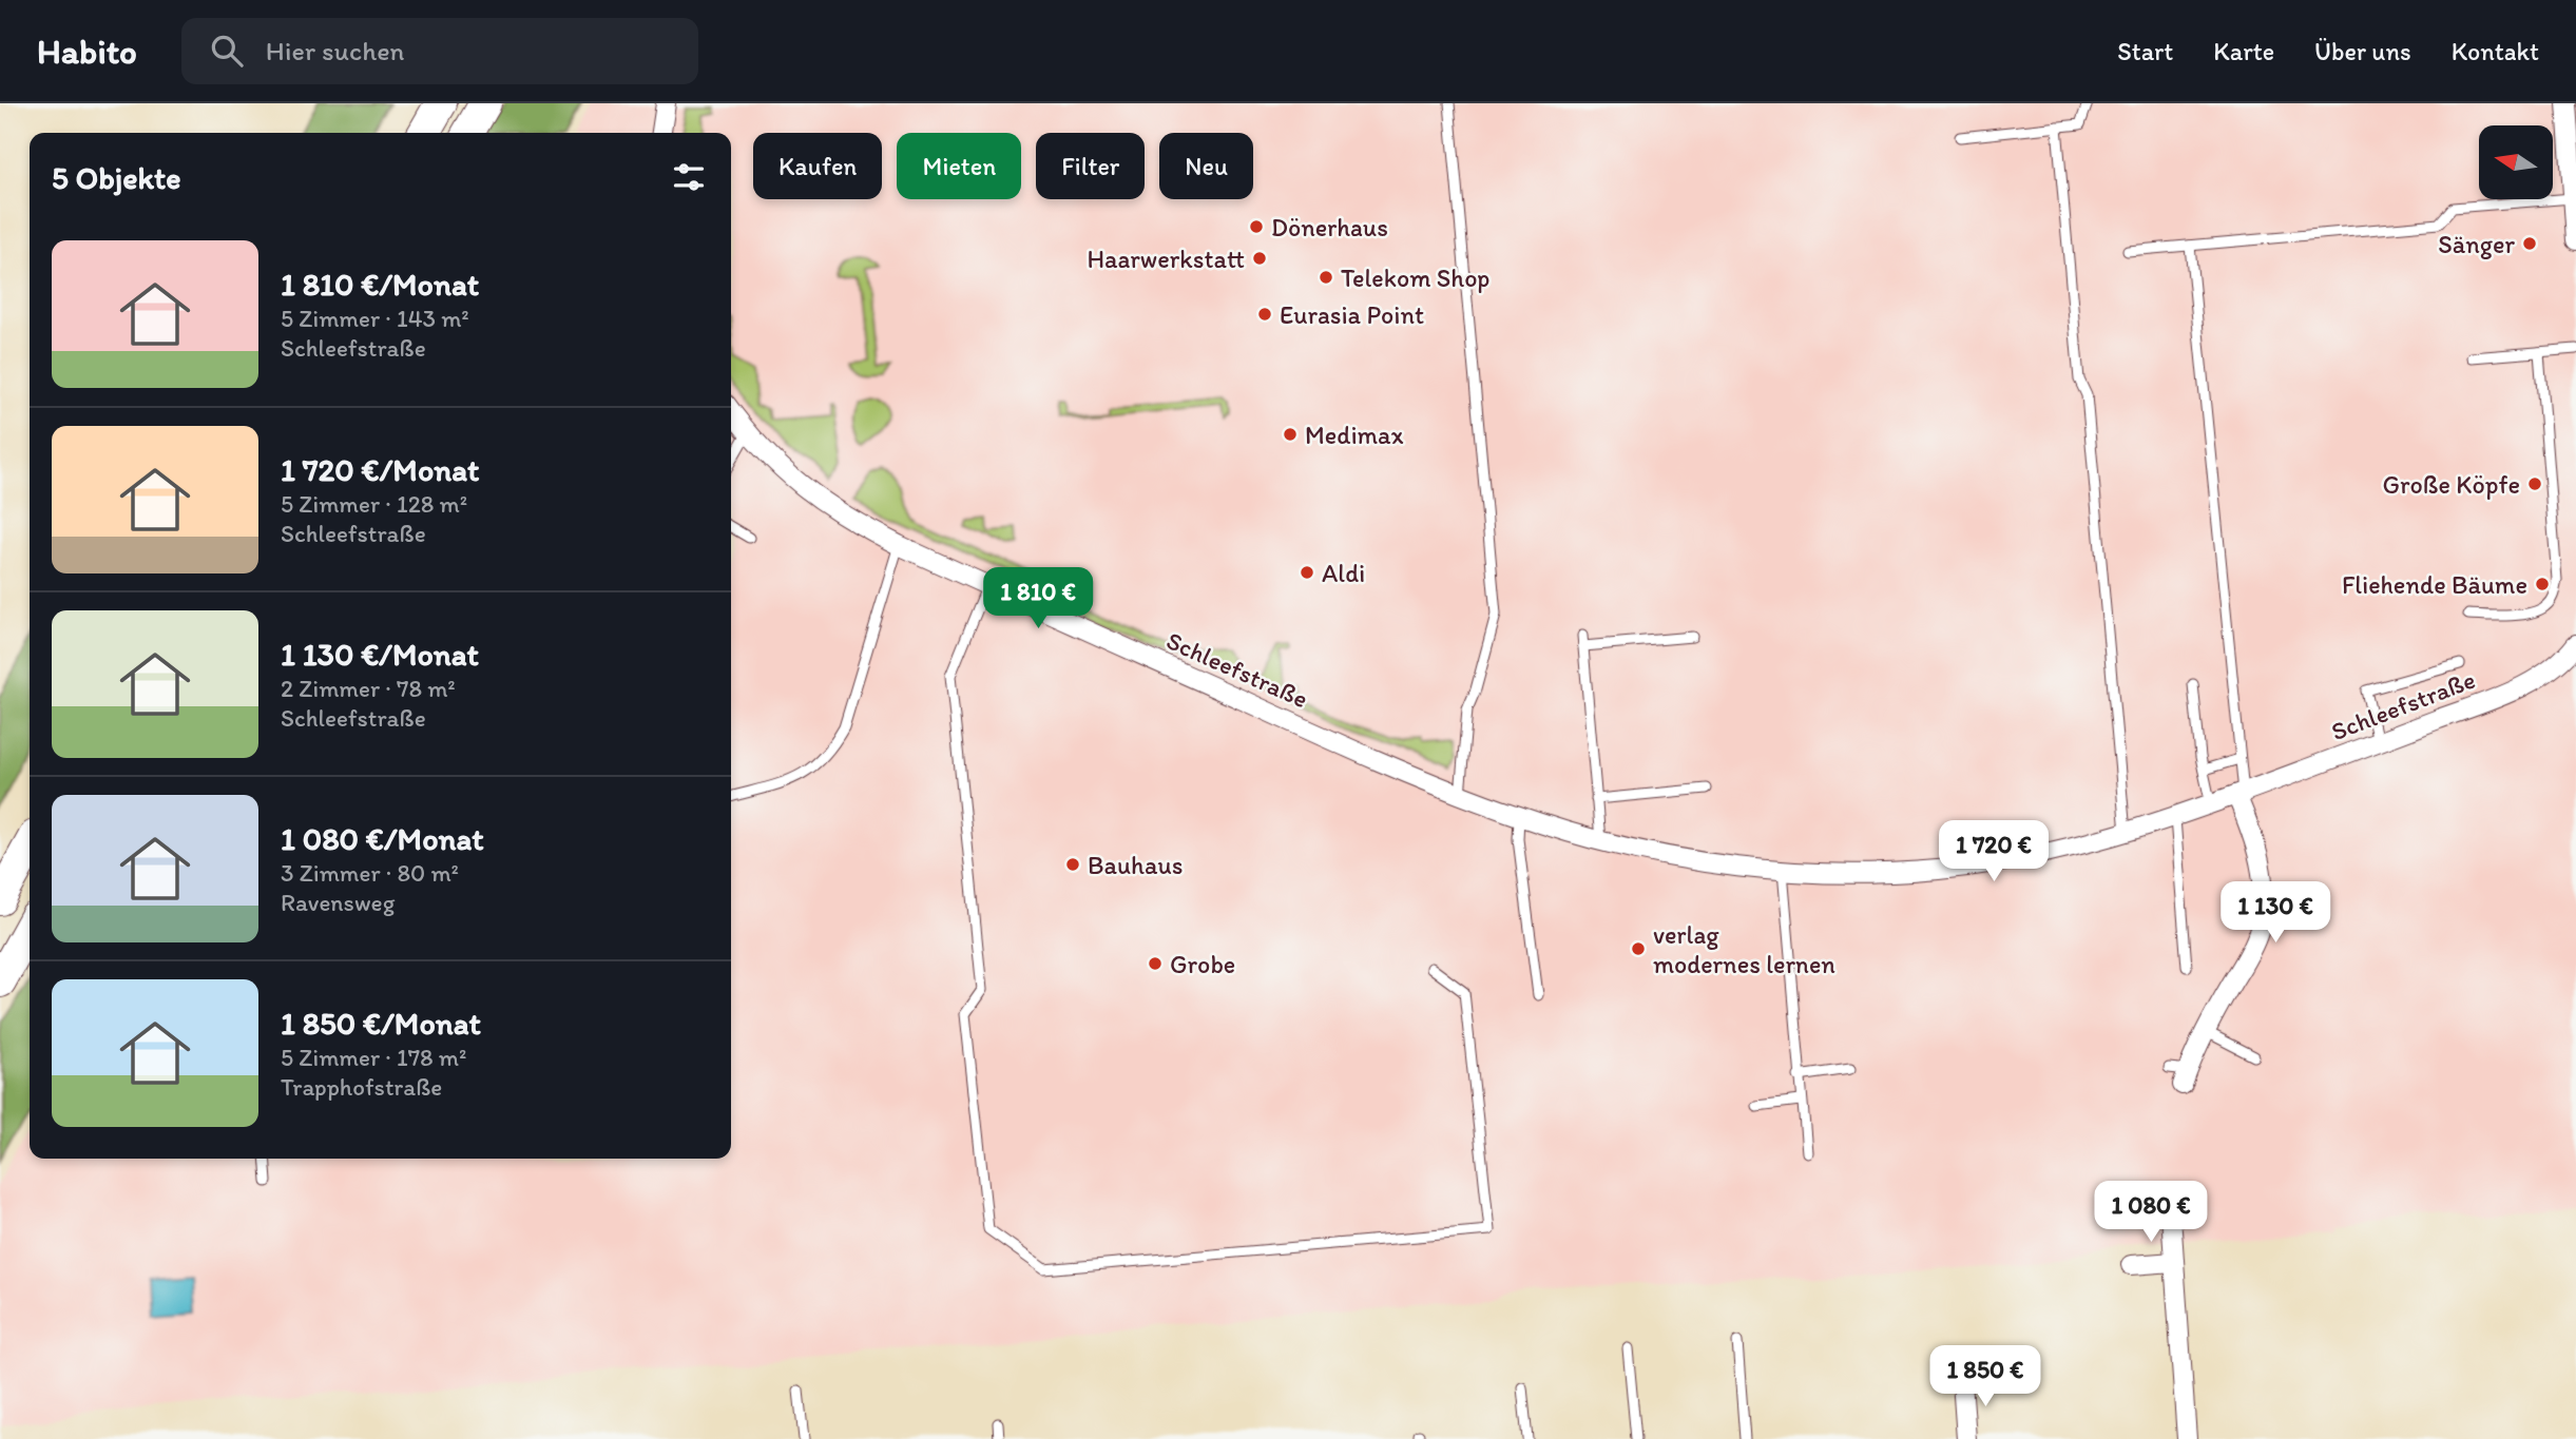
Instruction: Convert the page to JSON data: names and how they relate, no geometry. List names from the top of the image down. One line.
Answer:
{"streets":{"street":["Schleefstraße"]},"places":["Dönerhaus","Sänger","Haarwerkstatt","Telekom Shop","Eurasia Point","Medimax","Große Köpfe","Aldi","Fliehende Bäume","Bauhaus","verlag modernes lernen","Grobe"],"north":"left","page":{"header":"Habito","search":"Hier suchen","nav":["Start","Karte","Über uns","Kontakt"],"chip":["Kaufen","Mieten","Filter","Neu"],"heading":"5 Objekte","list":[{"name":"1 810 €/Monat","note":"5 Zimmer · 143 m² · Schleefstraße"},{"name":"1 720 €/Monat","note":"5 Zimmer · 128 m² · Schleefstraße"},{"name":"1 130 €/Monat","note":"2 Zimmer · 78 m² · Schleefstraße"},{"name":"1 080 €/Monat","note":"3 Zimmer · 80 m² · Ravensweg"},{"name":"1 850 €/Monat","note":"5 Zimmer · 178 m² · Trapphofstraße"}],"price":["1 810 €","1 720 €","1 130 €","1 080 €","1 850 €"]}}
